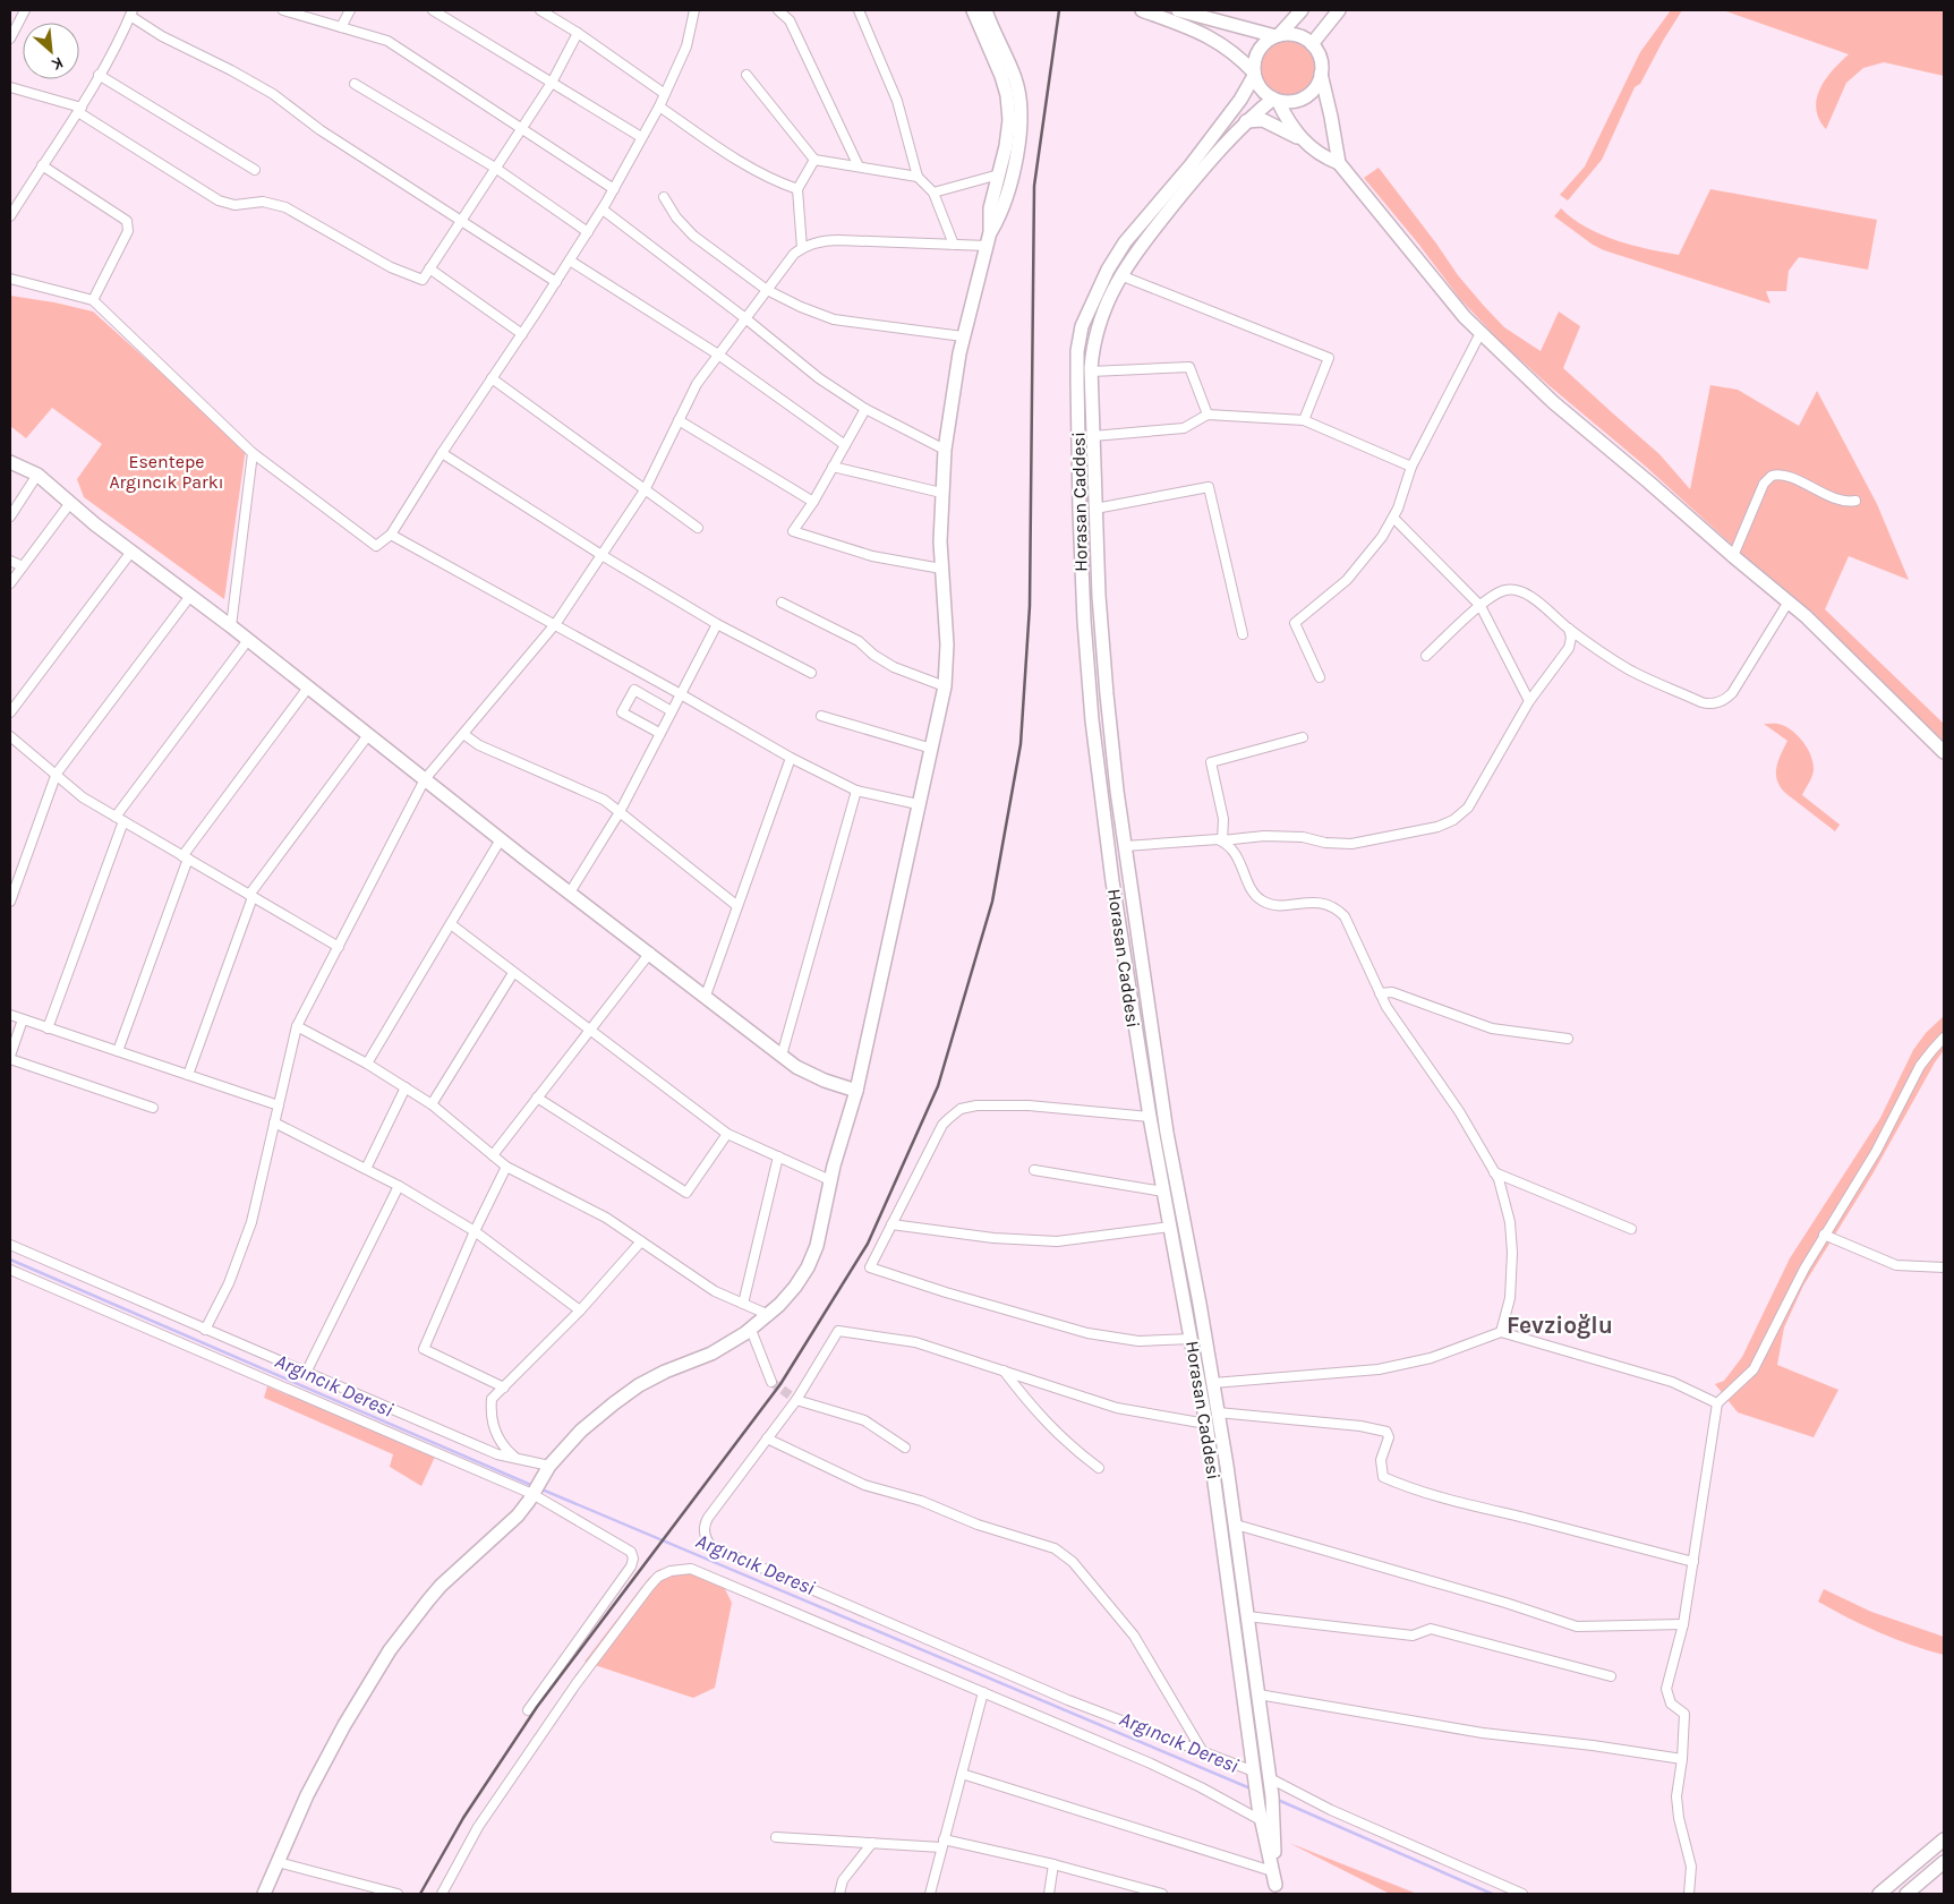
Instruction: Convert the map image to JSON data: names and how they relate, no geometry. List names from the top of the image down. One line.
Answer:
{"streets":{"street":["Horasan Caddesi"]},"districts":["Fevzioğlu"],"water":["Argıncık Deresi"],"parks":["Esentepe Argıncık Parkı"],"north":"bottom right"}
